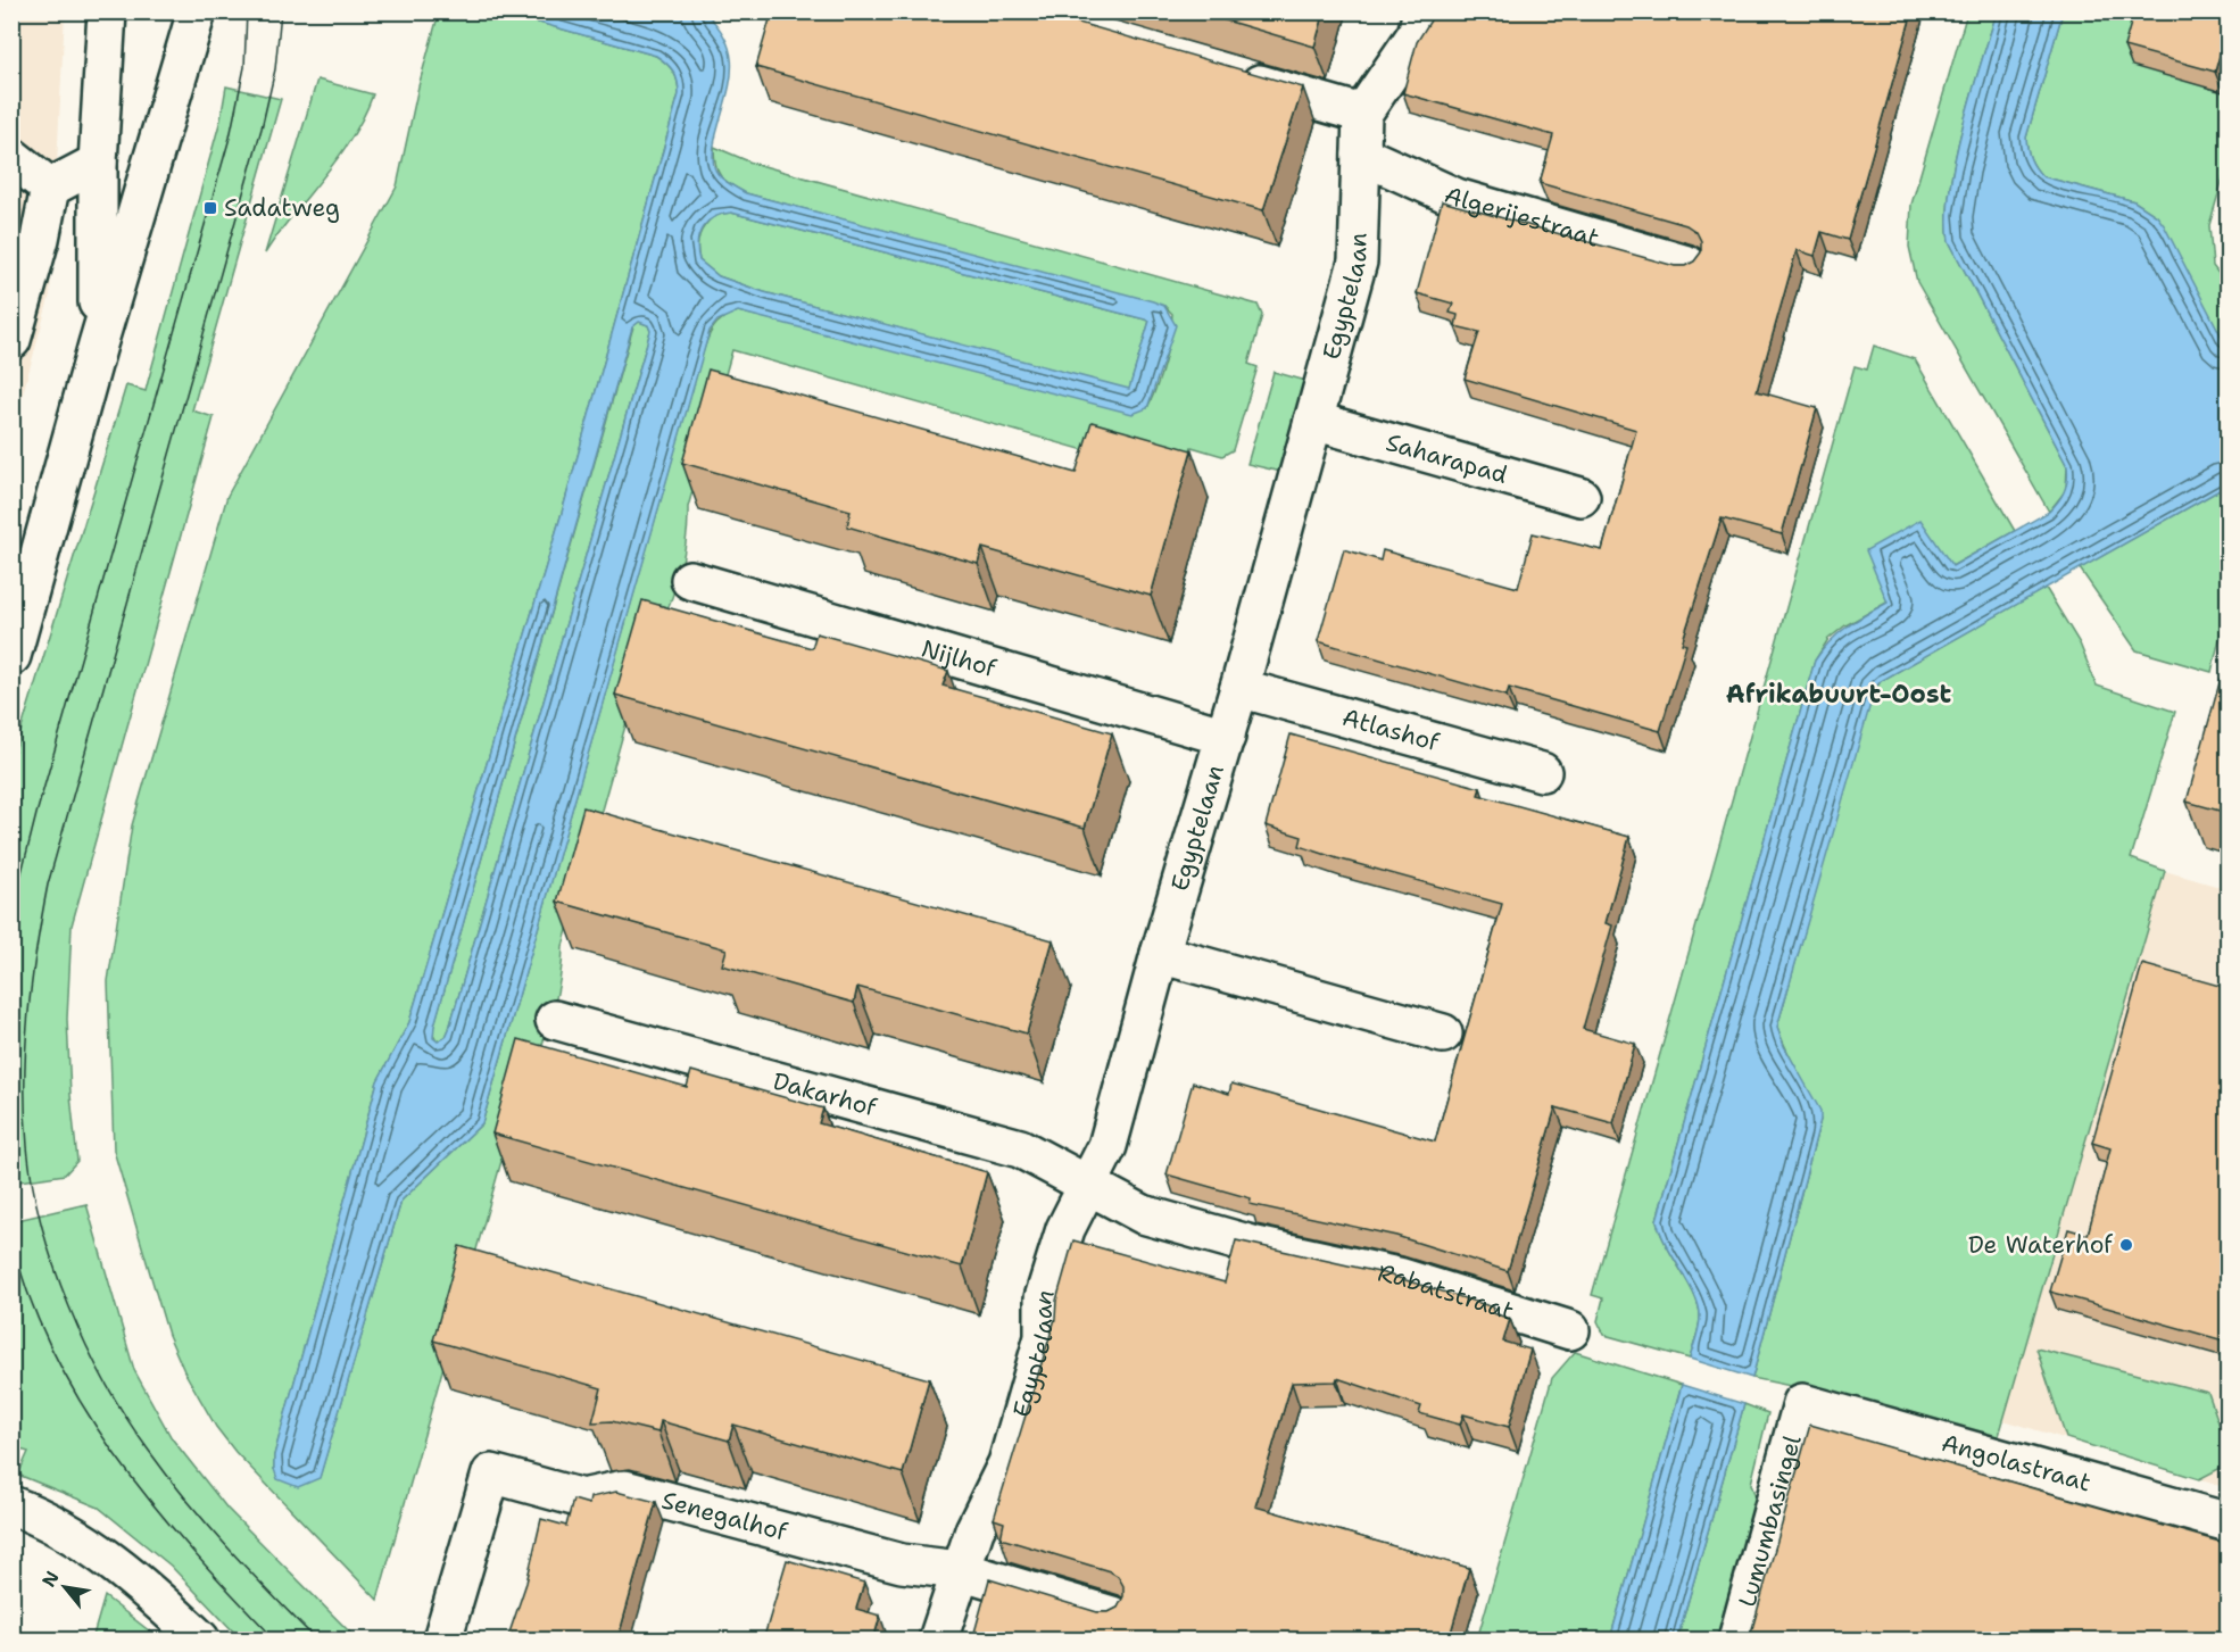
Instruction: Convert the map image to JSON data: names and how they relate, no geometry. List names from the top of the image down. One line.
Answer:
{"streets":{"street":["Algerijestraat","Egyptelaan","Saharapad","Nijlhof","Atlashof","Dakarhof","Rabatstraat","Angolastraat","Senegalhof","Lumumbasingel"]},"crossings":[["Algerijestraat","Egyptelaan"],["Egyptelaan","Saharapad"],["Egyptelaan","Nijlhof"],["Egyptelaan","Atlashof"],["Egyptelaan","Dakarhof"],["Egyptelaan","Rabatstraat"],["Egyptelaan","Senegalhof"],["Dakarhof","Rabatstraat"],["Angolastraat","Lumumbasingel"]],"districts":["Afrikabuurt-Oost"],"places":{"transit":["Sadatweg"],"other":["De Waterhof"]},"north":"top left"}
